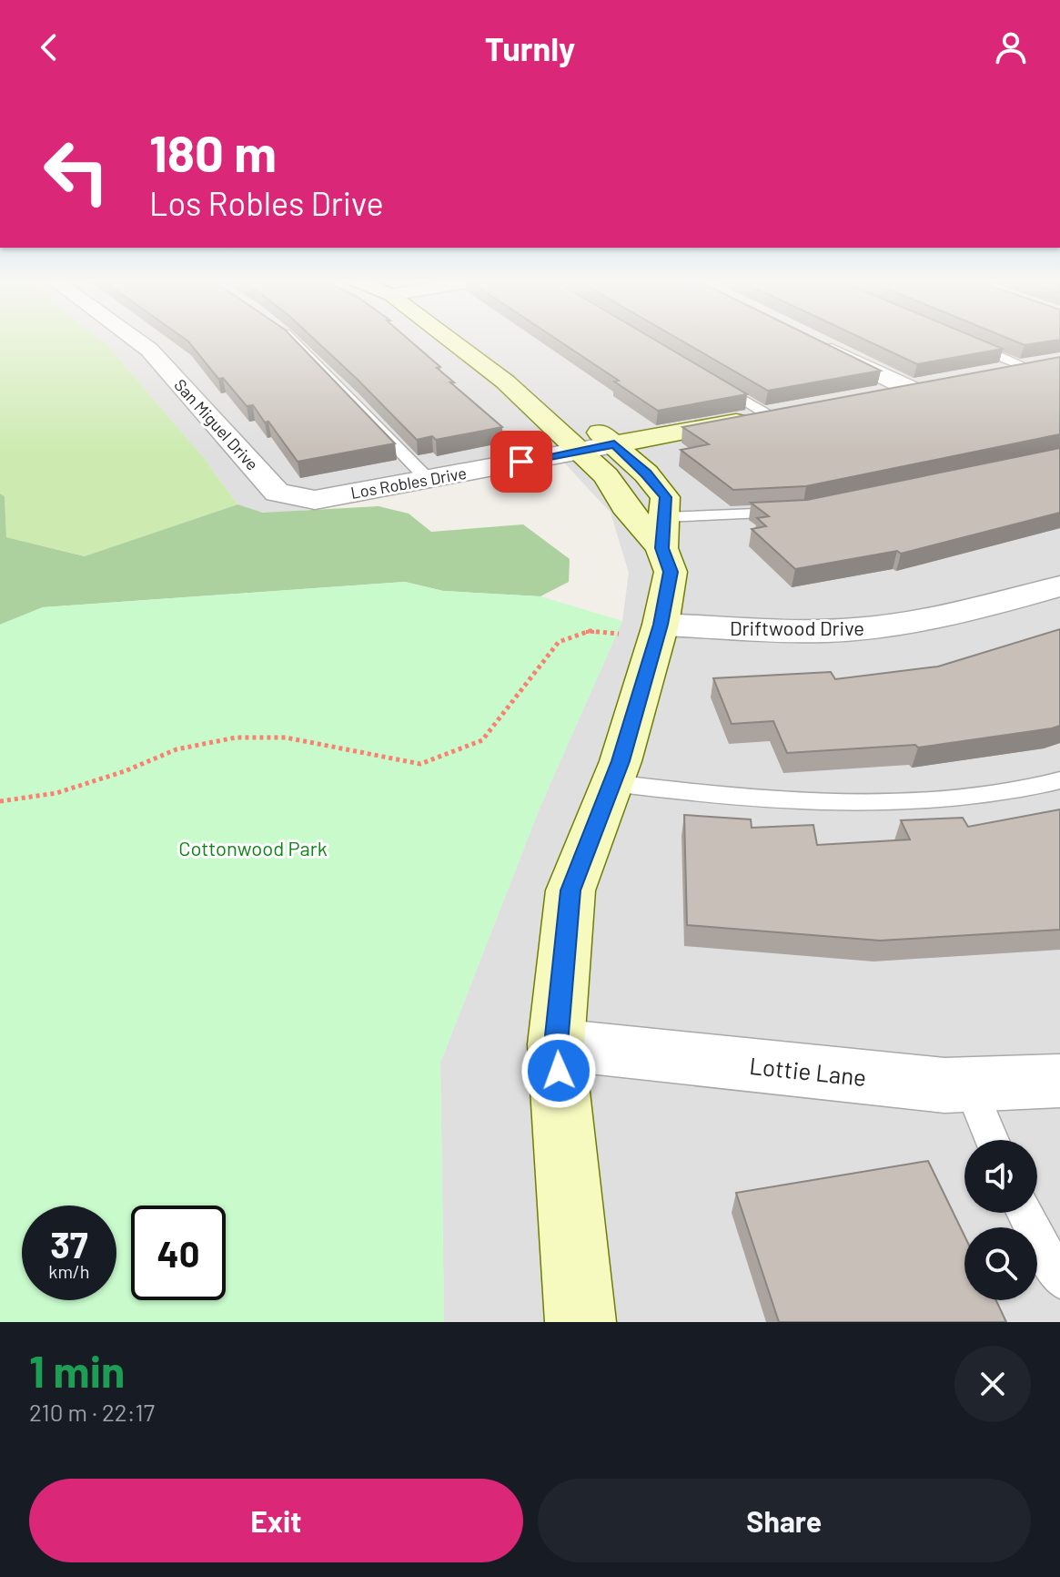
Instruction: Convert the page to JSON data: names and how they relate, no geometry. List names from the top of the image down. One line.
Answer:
{"streets":{"street":["San Miguel Drive","Los Robles Drive","Driftwood Drive","Lottie Lane"]},"crossings":[["San Miguel Drive","Los Robles Drive"]],"parks":["Cottonwood Park"],"page":{"header":"Turnly","turn":["180 m","Los Robles Drive"],"speed":"37 km/h","limit":"40","heading":["1 min","210 m · 22:17"],"buttons":["Exit","Share"]}}
